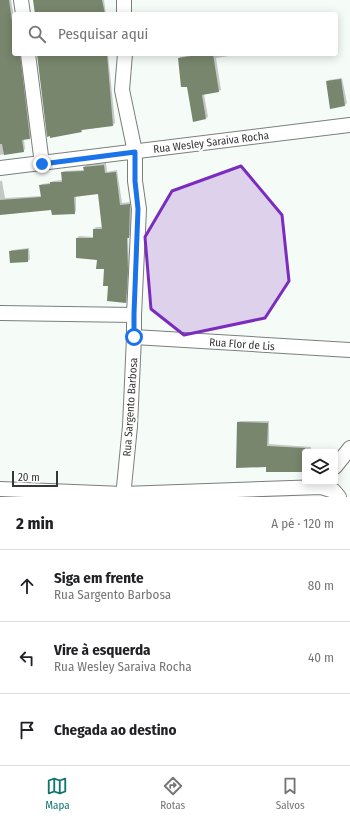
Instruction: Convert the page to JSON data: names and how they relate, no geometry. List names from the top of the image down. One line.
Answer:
{"streets":{"street":["Rua Wesley Saraiva Rocha","Rua Flor de Lis","Rua Sargento Barbosa"]},"crossings":[["Rua Wesley Saraiva Rocha","Rua Sargento Barbosa"],["Rua Flor de Lis","Rua Sargento Barbosa"]],"scale_bar":"20 m","page":{"search":"Pesquisar aqui","scale":"20 m","heading":["2 min","A pé · 120 m"],"list":[["Siga em frente","Rua Sargento Barbosa","80 m"],["Vire à esquerda","Rua Wesley Saraiva Rocha","40 m"],"Chegada ao destino"],"nav":["Mapa","Rotas","Salvos"]}}
